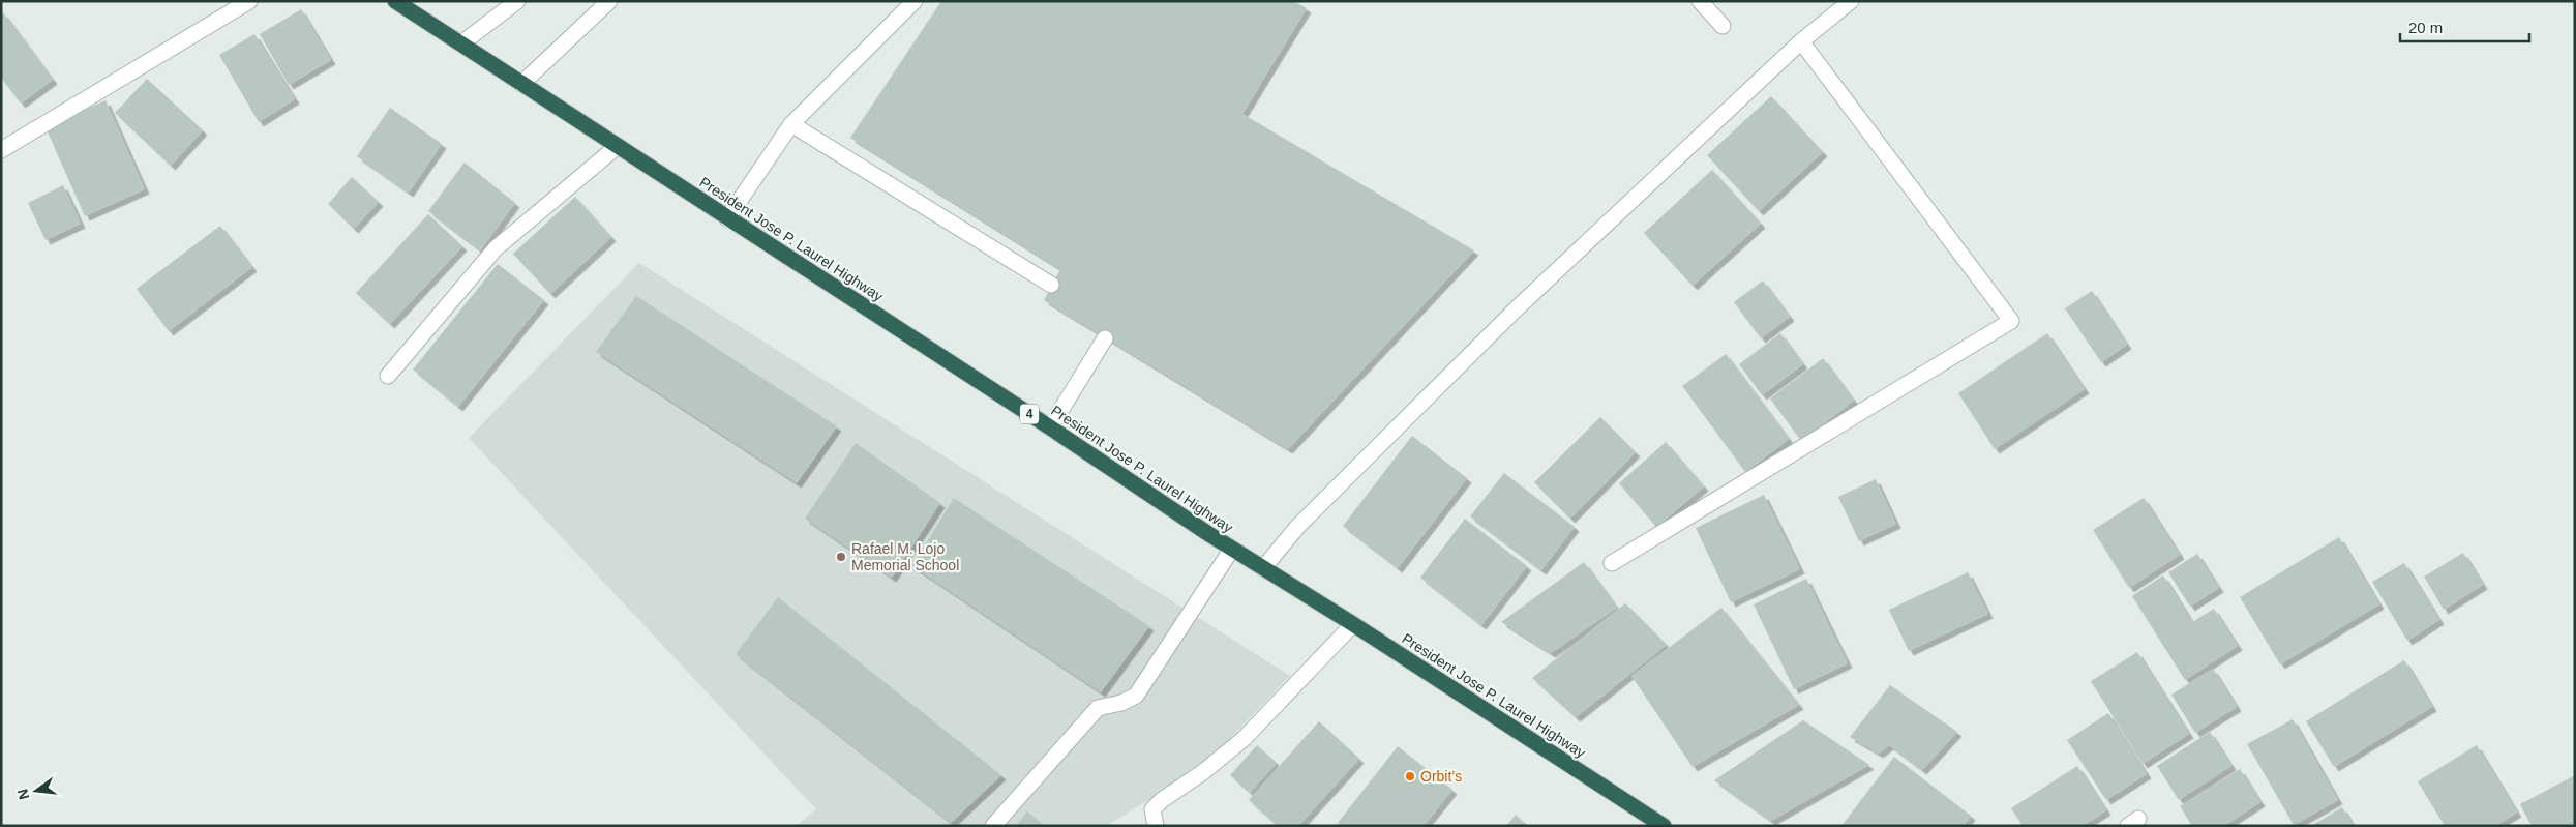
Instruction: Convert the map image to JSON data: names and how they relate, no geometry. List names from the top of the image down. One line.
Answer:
{"streets":{"highway":["President Jose P. Laurel Highway","4"]},"places":["Rafael M. Lojo Memorial School","Orbit’s"],"scale_bar":"20 m","north":"left"}
